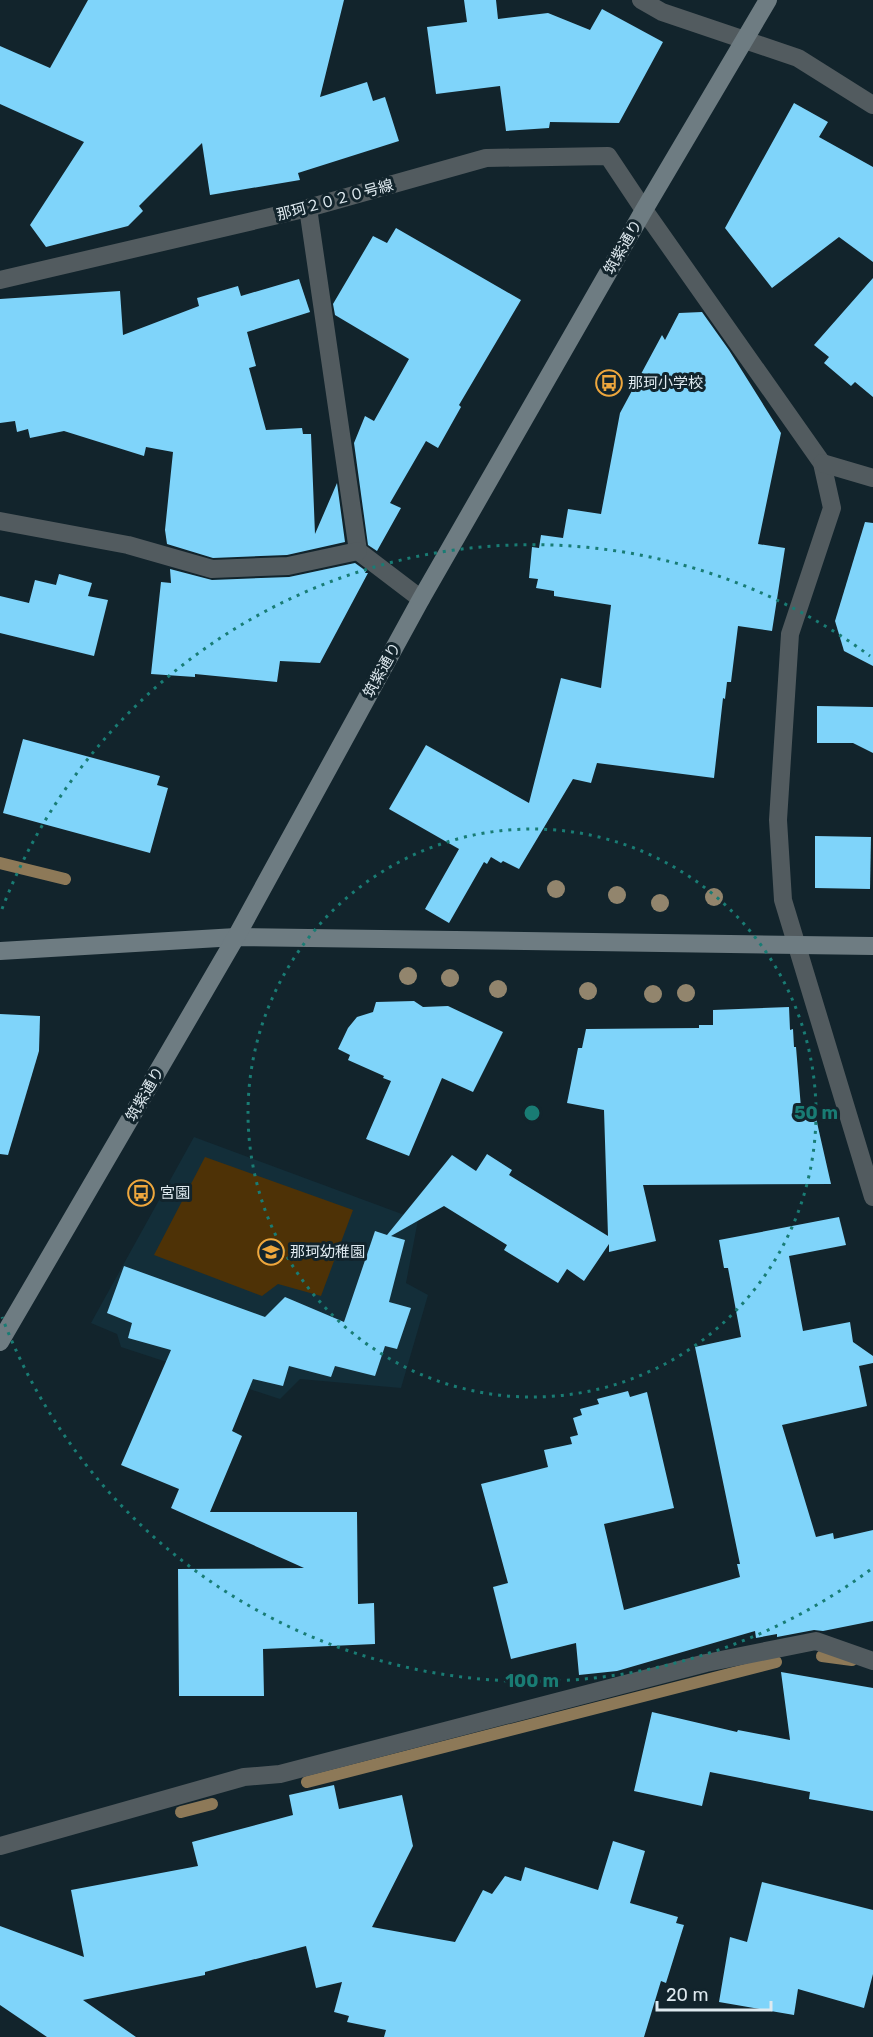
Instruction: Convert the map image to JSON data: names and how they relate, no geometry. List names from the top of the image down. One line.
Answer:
{"streets":{"street":["那珂２０２０号線","筑紫通り"]},"crossings":[["那珂２０２０号線","筑紫通り"]],"places":{"bus stop":["那珂小学校","宮園"],"school or university":["那珂幼稚園"]},"scale_bar":"20 m","rings":["50 m","100 m"]}
